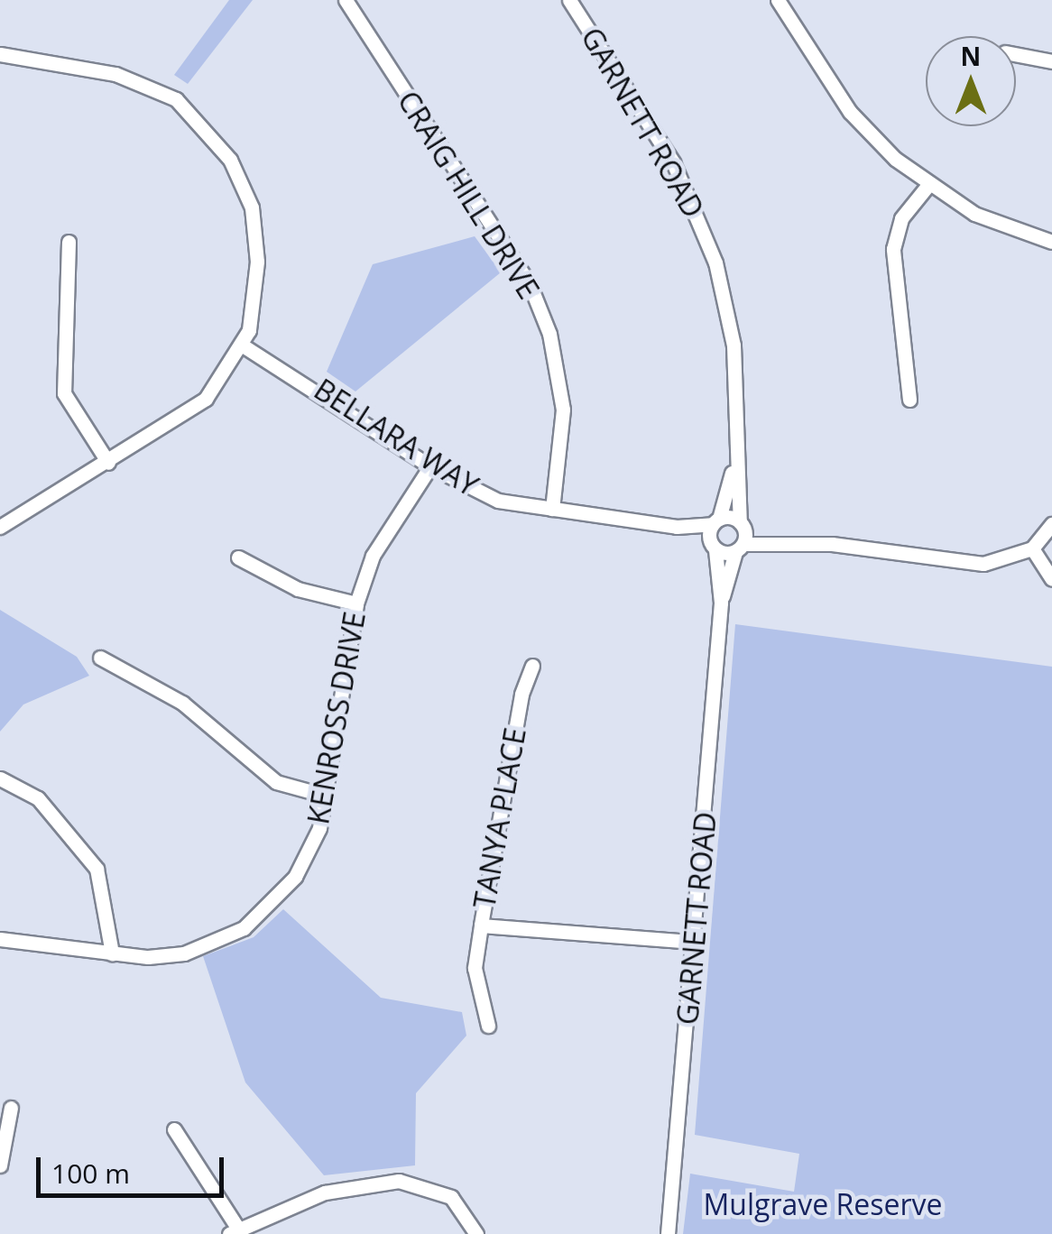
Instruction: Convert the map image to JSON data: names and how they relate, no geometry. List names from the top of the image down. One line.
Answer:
{"streets":{"street":["GARNETT ROAD","CRAIG HILL DRIVE","BELLARA WAY","KENROSS DRIVE","TANYA PLACE"]},"crossings":[["GARNETT ROAD","BELLARA WAY"],["GARNETT ROAD","TANYA PLACE"],["CRAIG HILL DRIVE","BELLARA WAY"],["BELLARA WAY","KENROSS DRIVE"]],"parks":["Mulgrave Reserve"],"scale_bar":"100 m","north":"top"}
